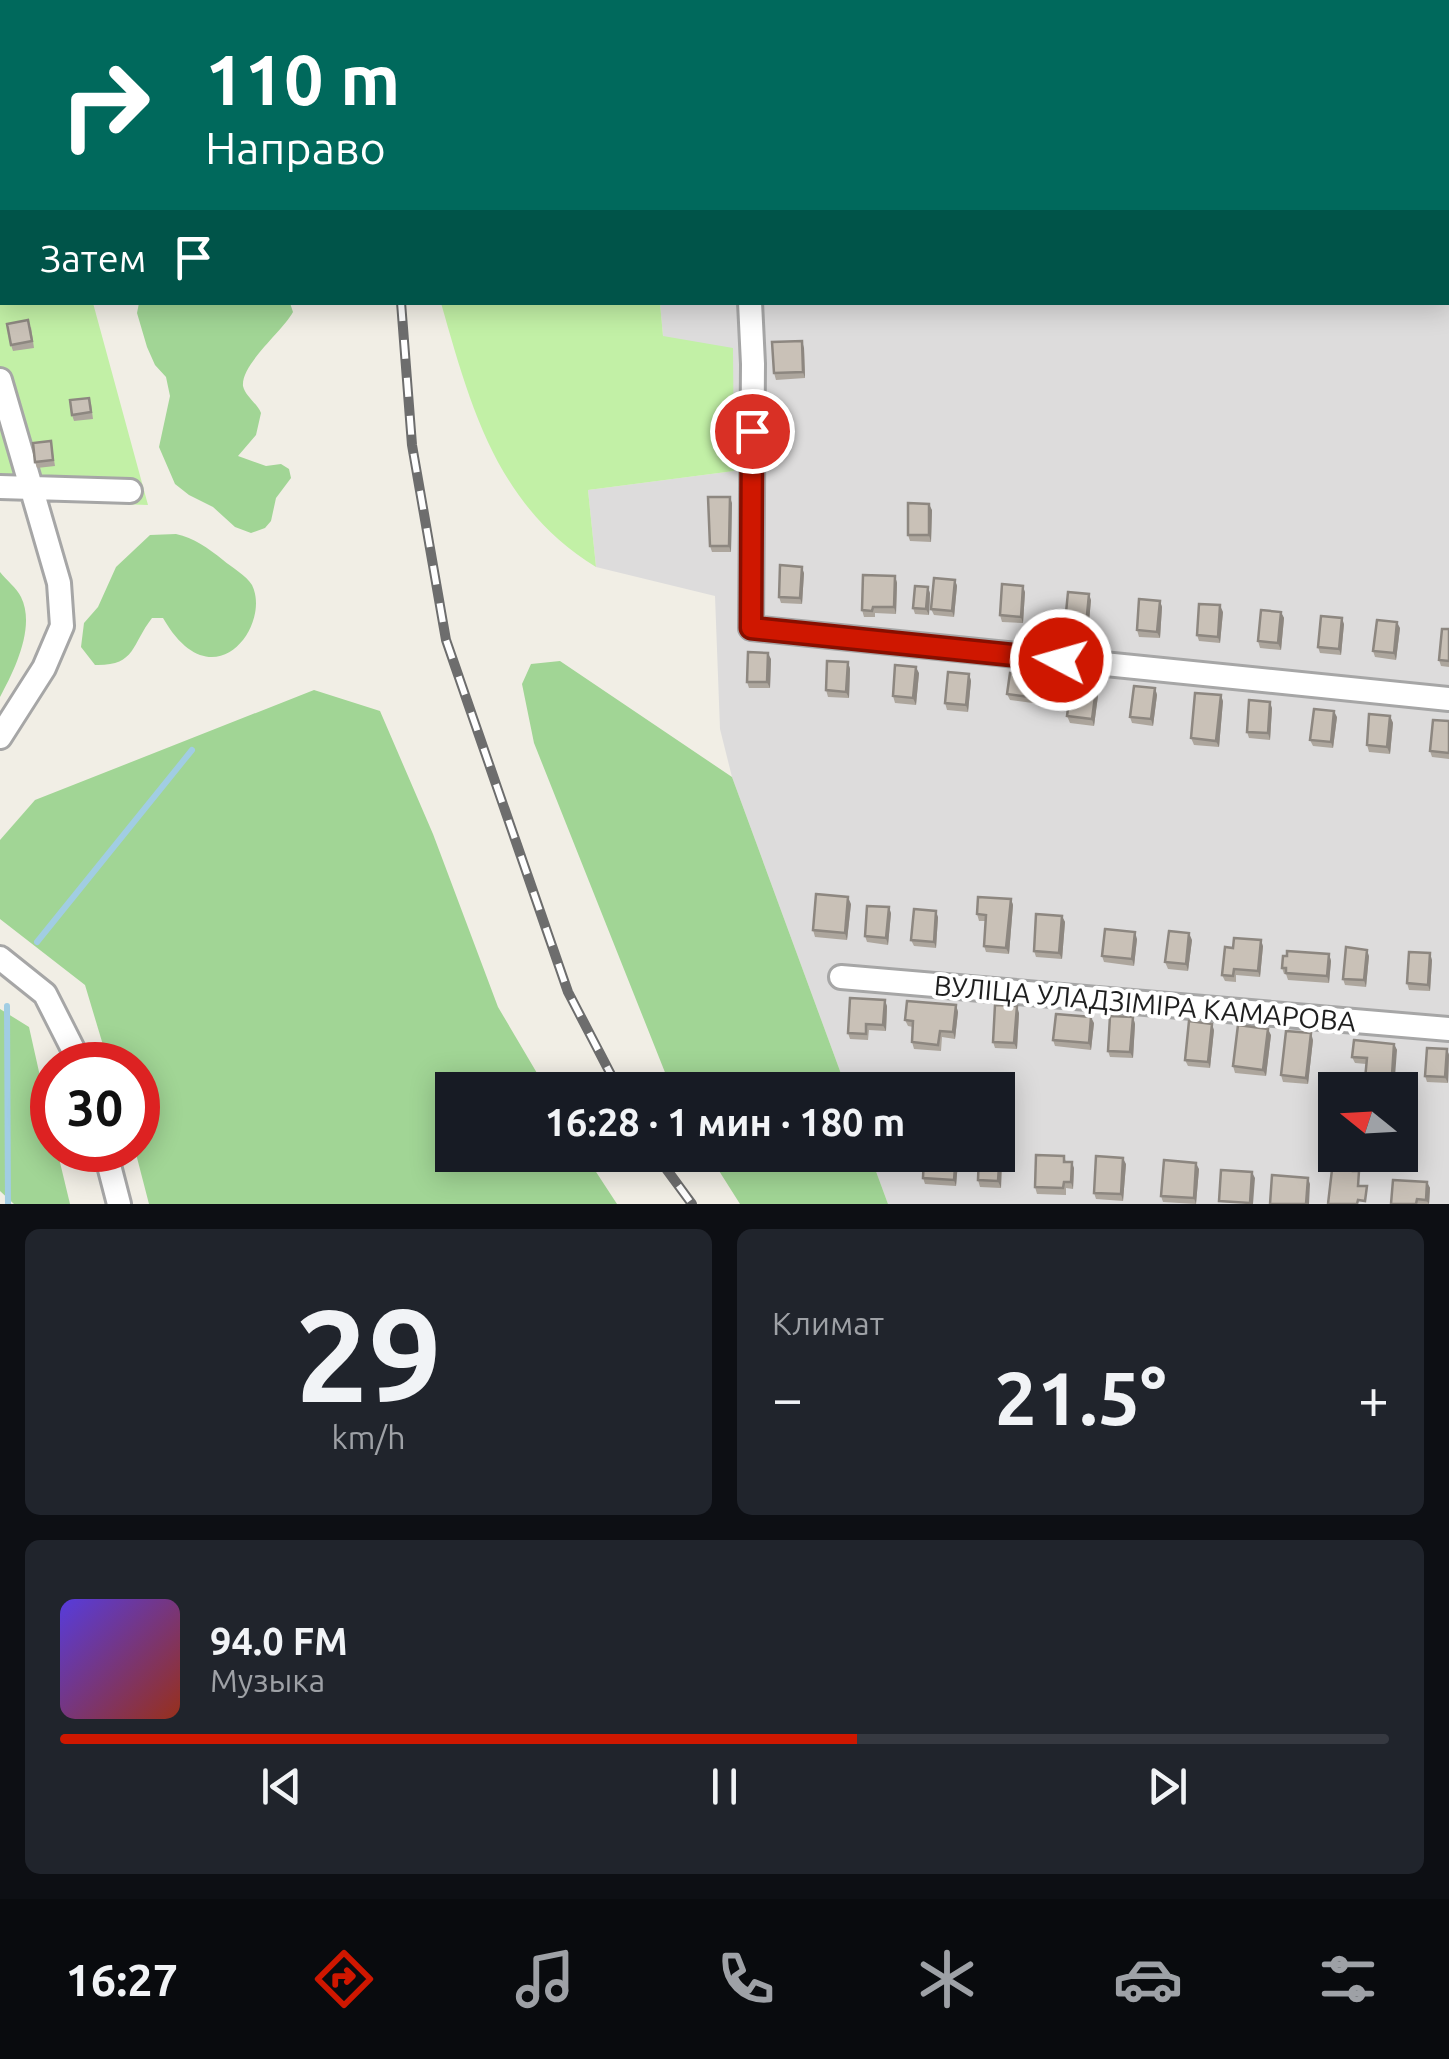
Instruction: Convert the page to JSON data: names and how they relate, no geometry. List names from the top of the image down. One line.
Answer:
{"streets":{"street":["ВУЛІЦА УЛАДЗІМІРА КАМАРОВА"]},"north":"left","page":{"turn":["110 m","Направо"],"then":"Затем","limit":"30","trip":"16:28 · 1 мин · 180 m","tile":[["29","km/h"],"Климат"],"heat":["−","21.5°","+"],"song":["94.0 FM","Музыка"],"tabs":"16:27"}}
